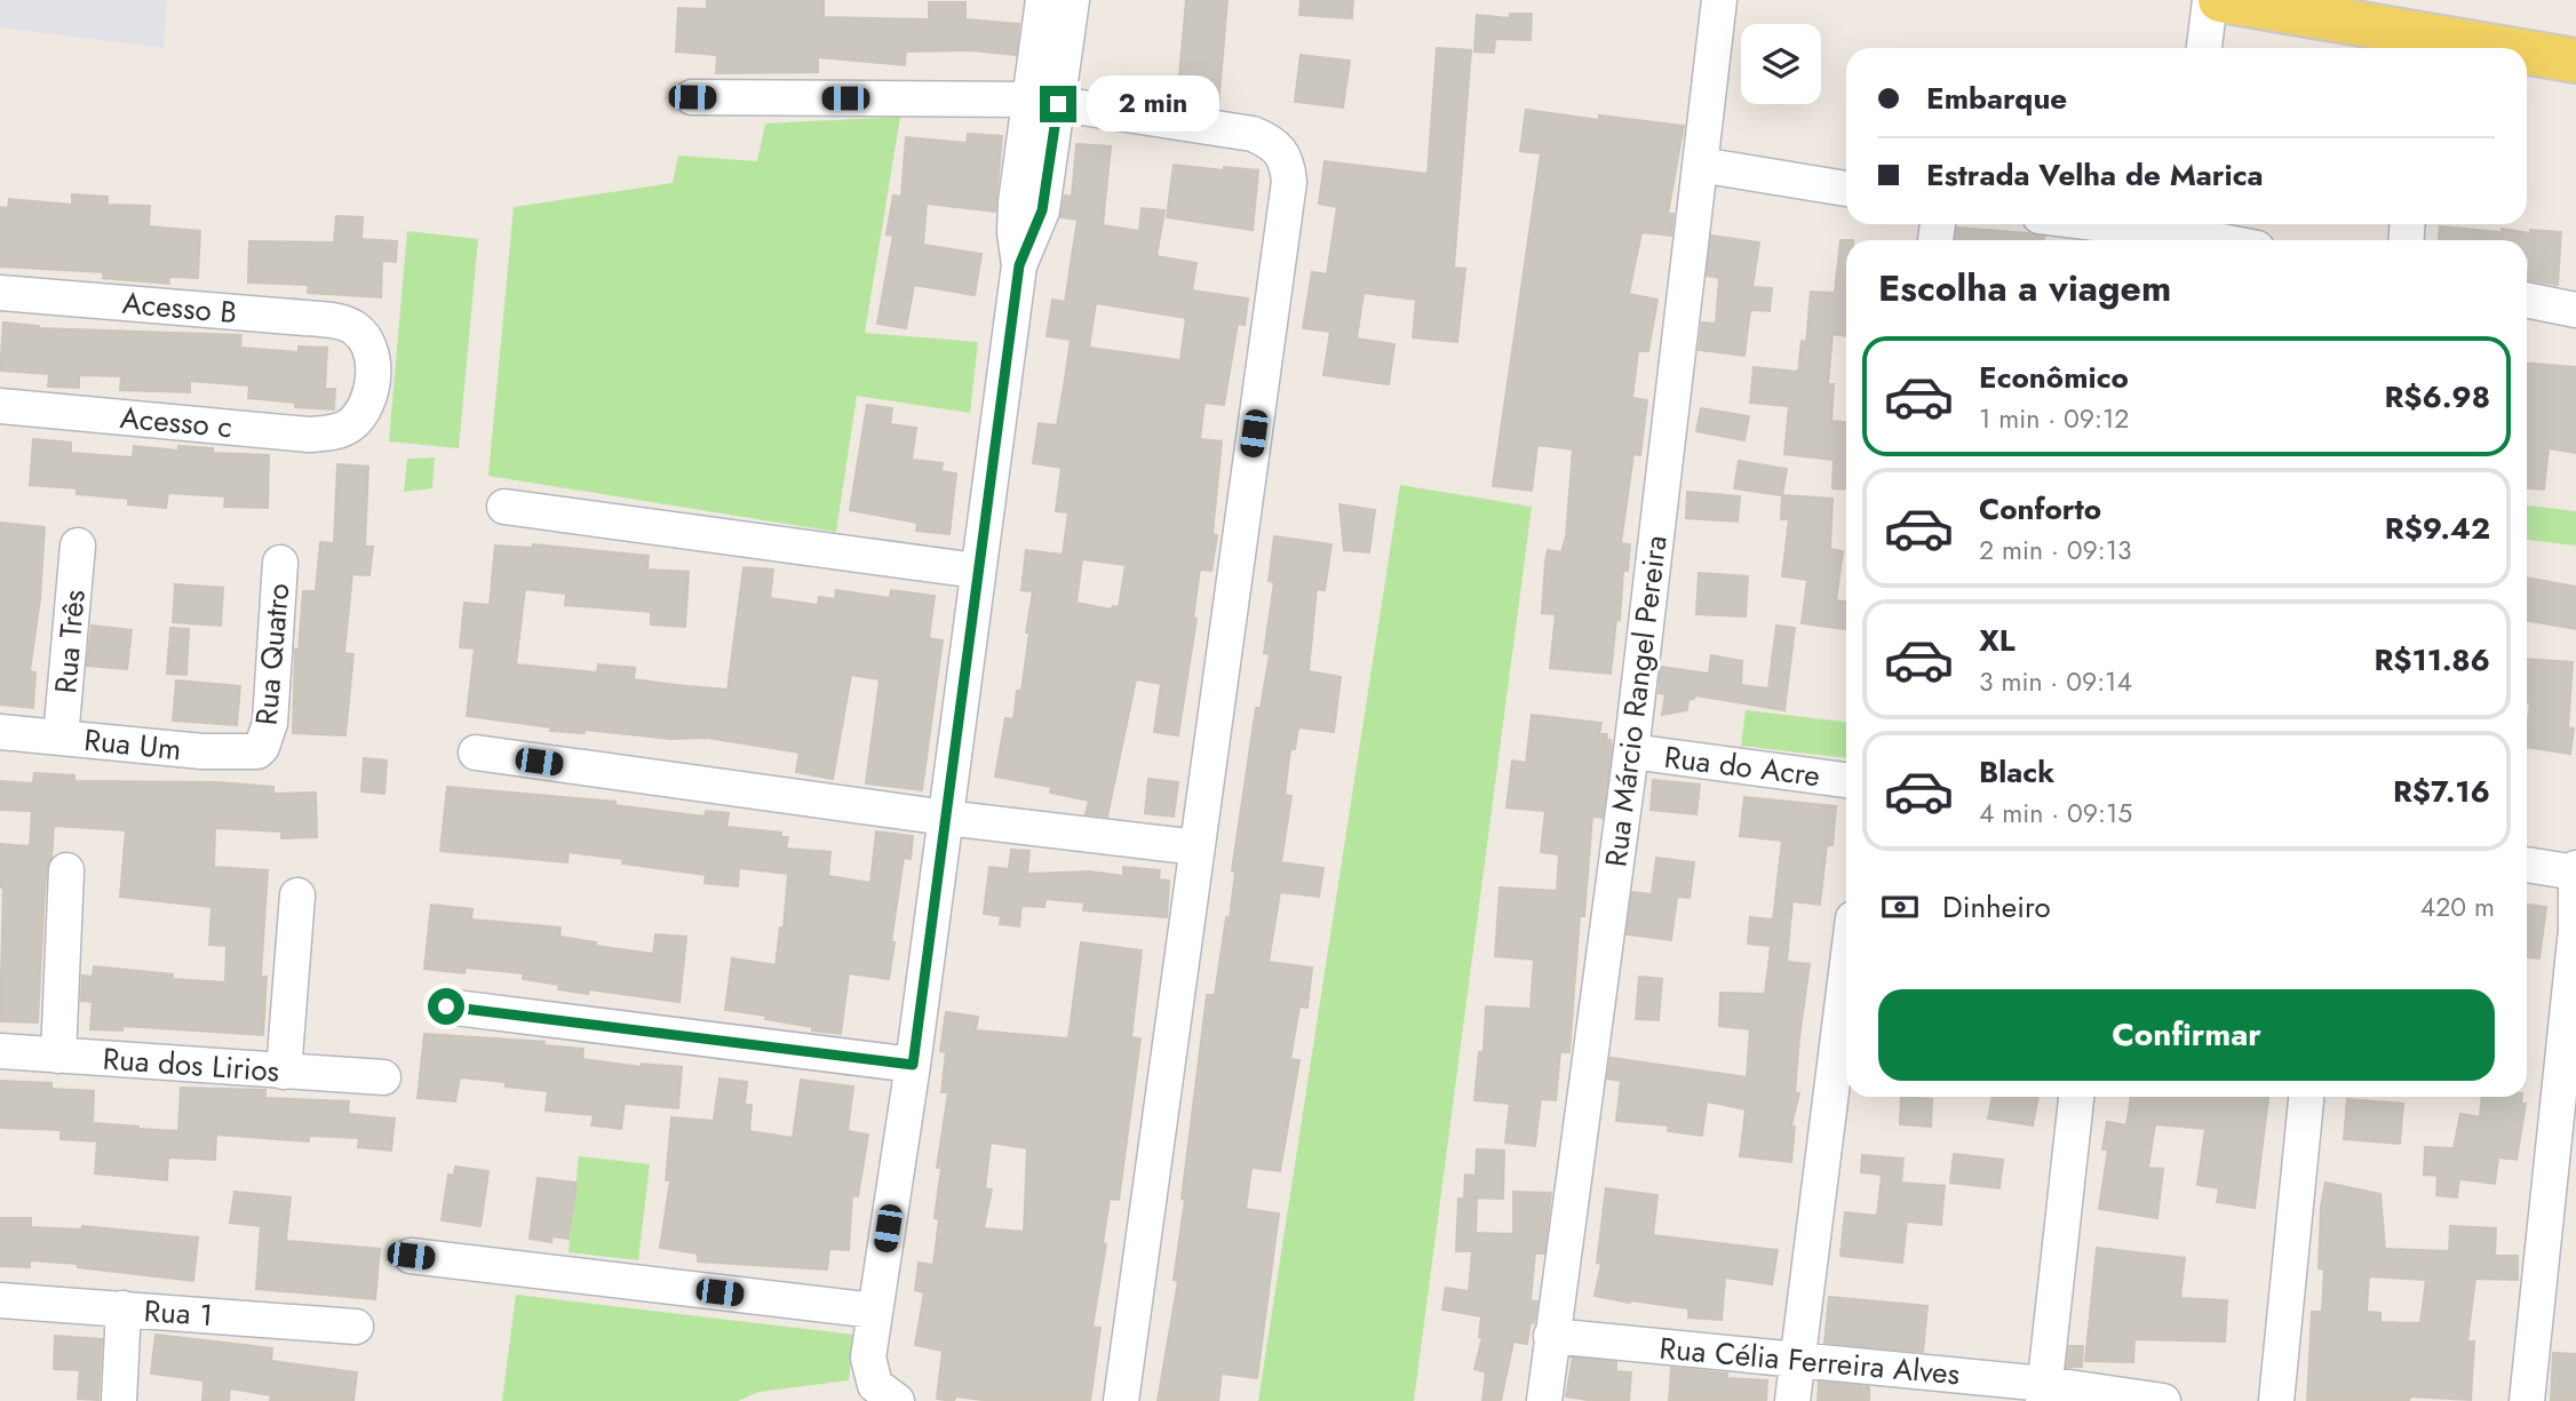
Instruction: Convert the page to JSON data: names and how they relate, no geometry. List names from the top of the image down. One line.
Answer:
{"streets":{"street":["Acesso B","Acesso c","Rua Três","Rua Quatro","Rua Márcio Rangel Pereira","Rua Um","Rua do Acre","Rua dos Lirios","Rua 1","Rua Célia Ferreira Alves"]},"crossings":[["Acesso B","Acesso c"],["Rua Três","Rua Um"],["Rua Quatro","Rua Um"],["Rua Márcio Rangel Pereira","Rua do Acre"],["Rua Márcio Rangel Pereira","Rua Célia Ferreira Alves"]],"page":{"banner":["Embarque","Estrada Velha de Marica"],"bubble":"2 min","heading":"Escolha a viagem","list":[{"name":"Econômico","note":"1 min · 09:12","value":"R$6.98"},{"name":"Conforto","note":"2 min · 09:13","value":"R$9.42"},{"name":"XL","note":"3 min · 09:14","value":"R$11.86"},{"name":"Black","note":"4 min · 09:15","value":"R$7.16"}],"pay":["Dinheiro","420 m"],"buttons":"Confirmar"}}
